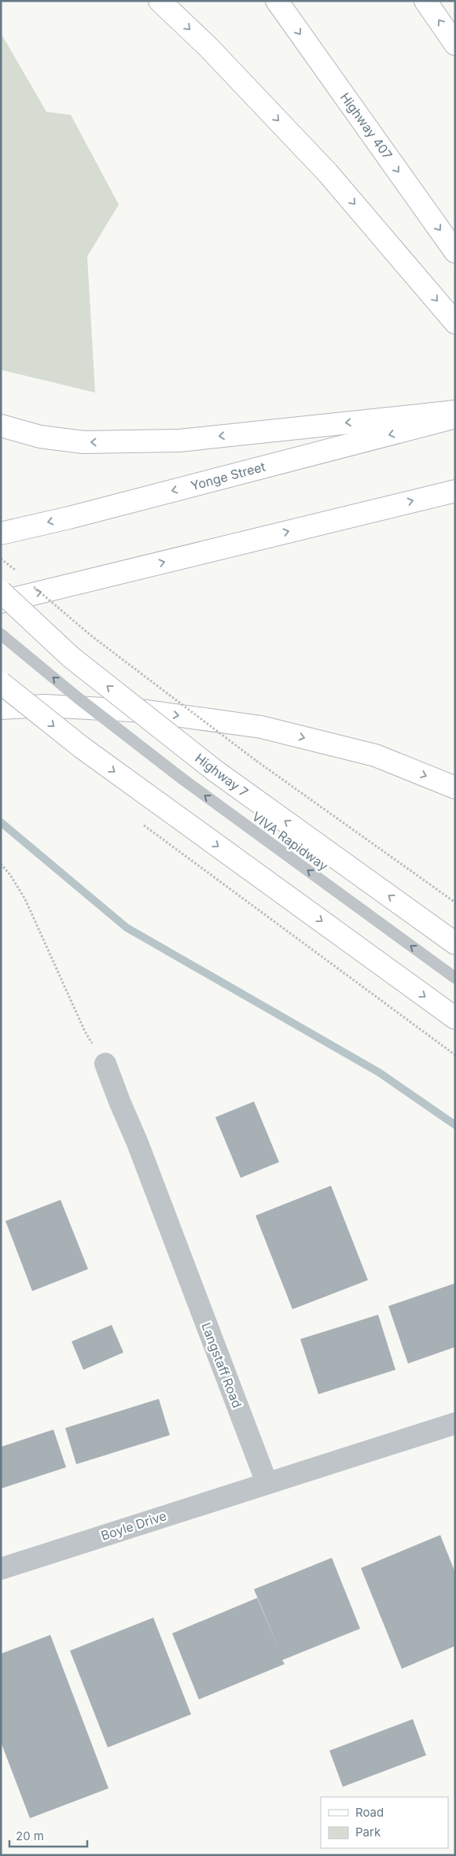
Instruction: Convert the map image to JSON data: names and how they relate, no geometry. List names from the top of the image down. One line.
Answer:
{"streets":{"main road":["Highway 407","Yonge Street","Highway 7"],"street":["Langstaff Road","Boyle Drive"],"lane":["VIVA Rapidway"]},"crossings":[["Langstaff Road","Boyle Drive"]],"one_way":["VIVA Rapidway"],"legend":["Road","Park"],"scale_bar":"20 m"}
